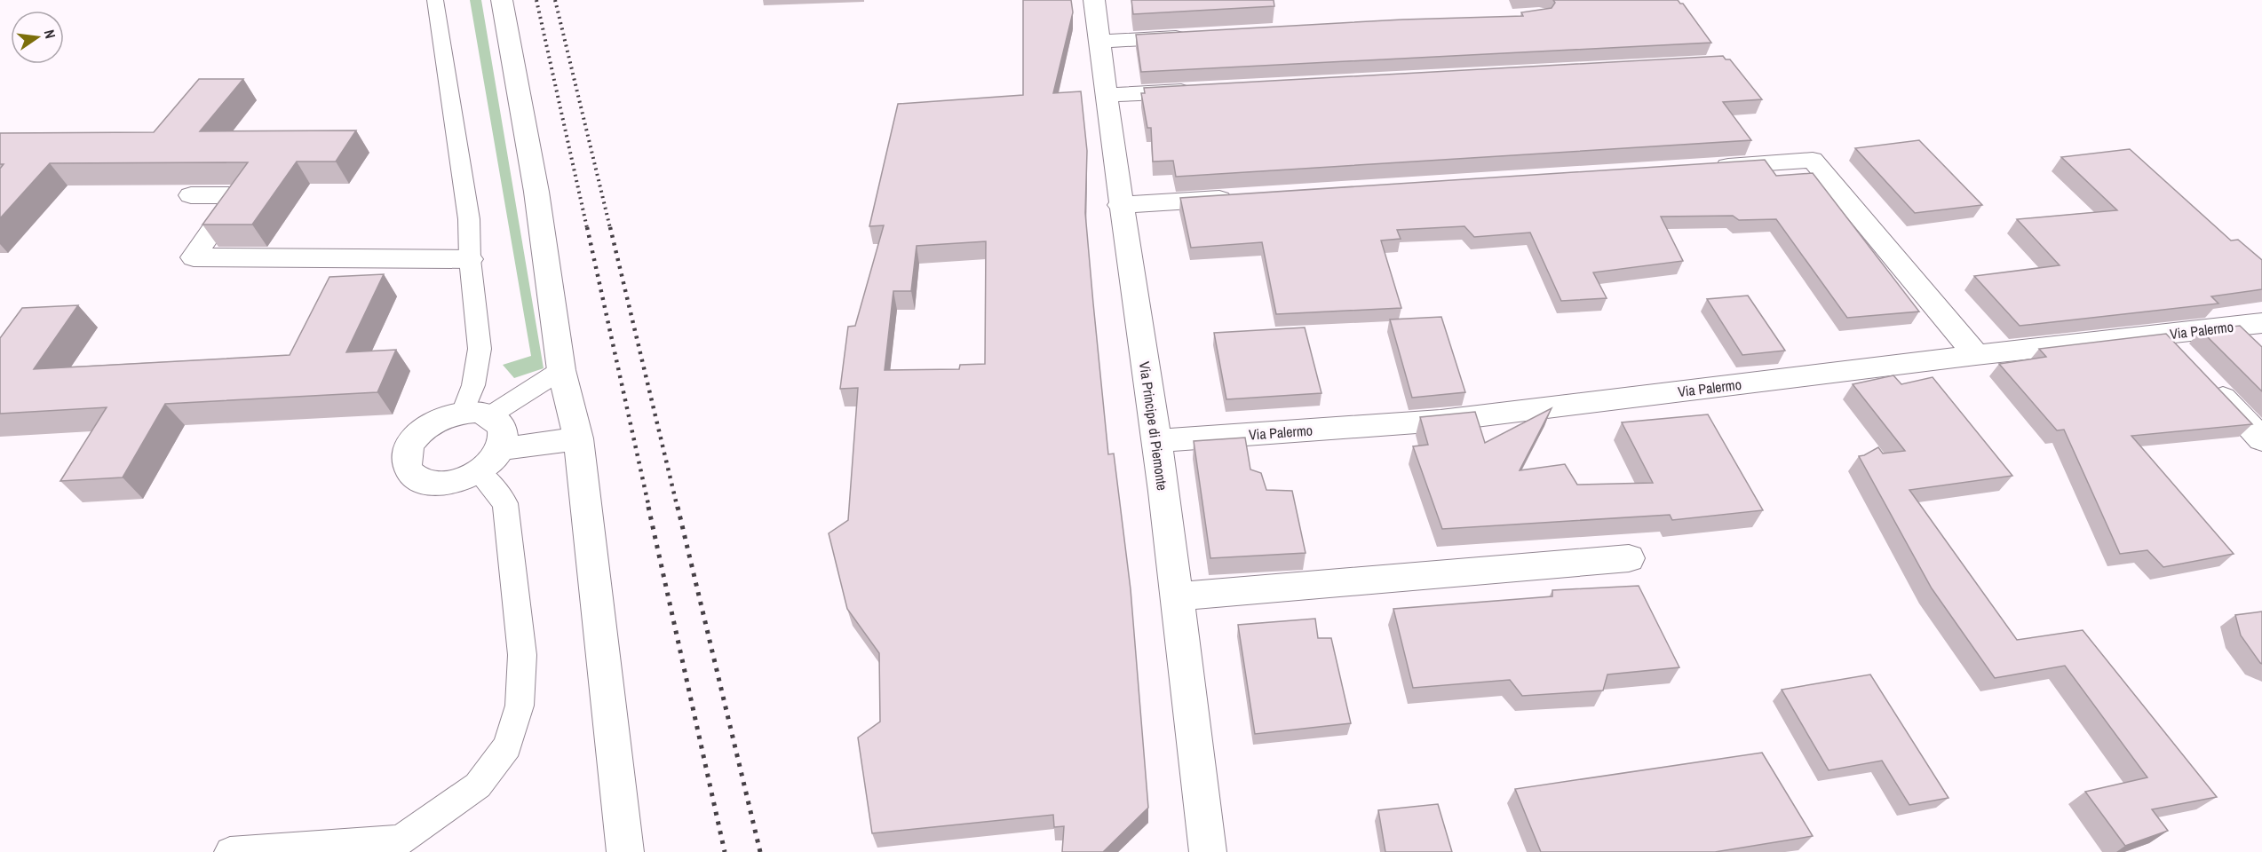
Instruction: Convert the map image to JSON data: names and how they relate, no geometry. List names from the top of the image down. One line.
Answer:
{"streets":{"street":["Via Palermo","Via Principe di Piemonte"]},"crossings":[["Via Palermo","Via Principe di Piemonte"]],"north":"right"}
